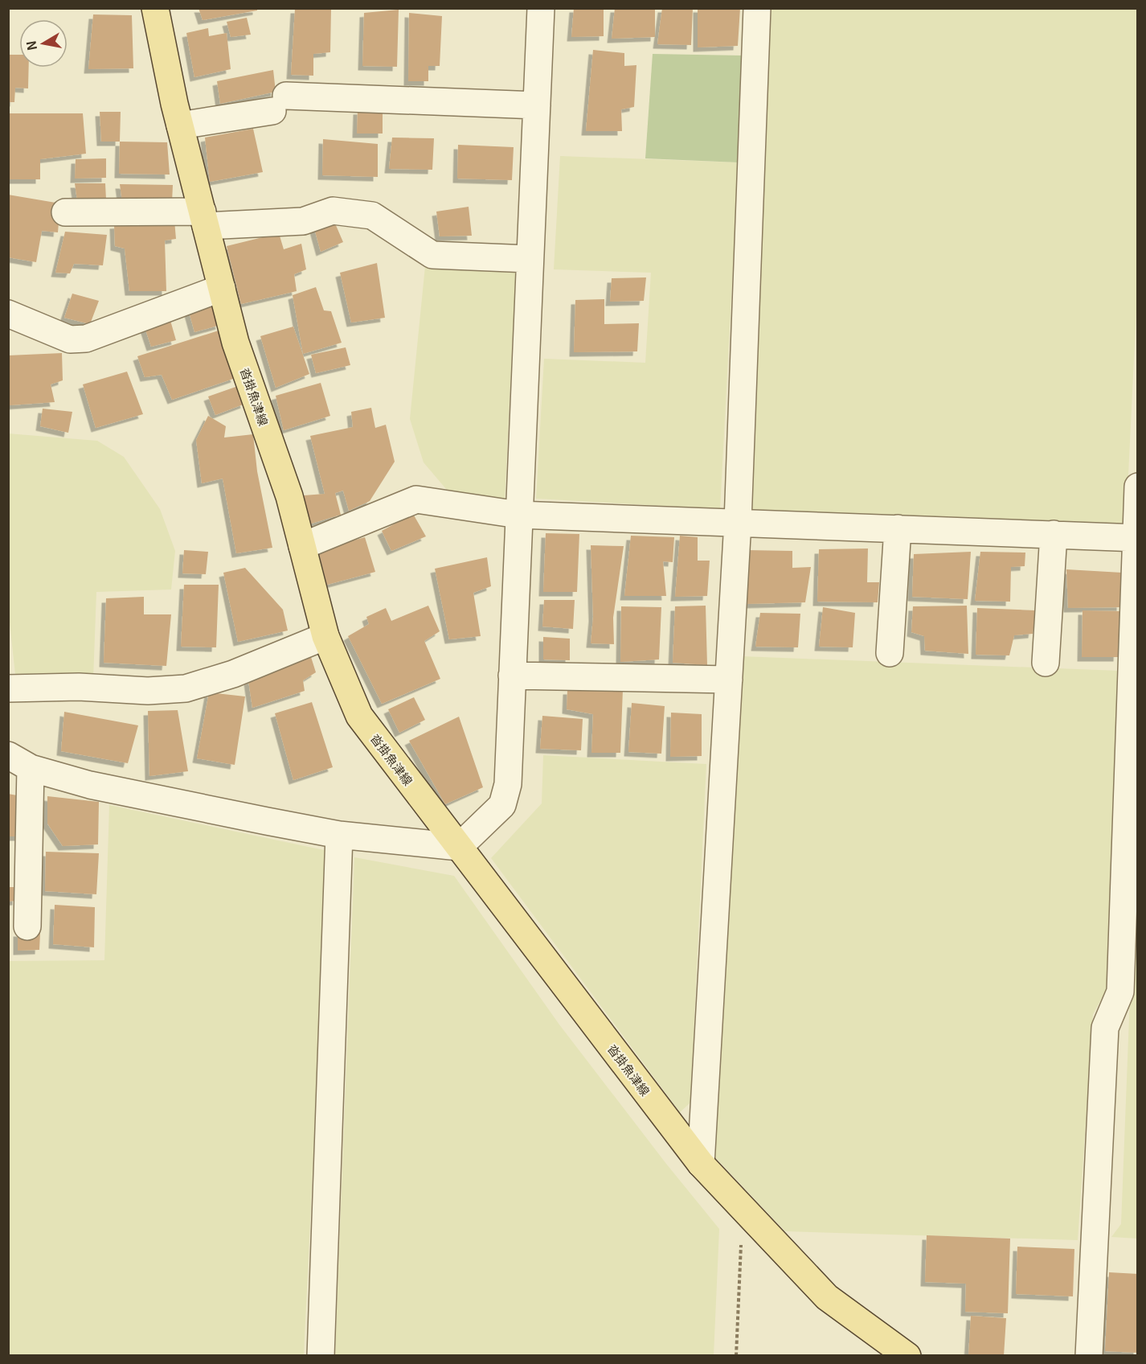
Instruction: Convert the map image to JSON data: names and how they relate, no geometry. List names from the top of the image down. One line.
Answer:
{"streets":{"main road":["沓掛魚津線"]},"north":"left"}
